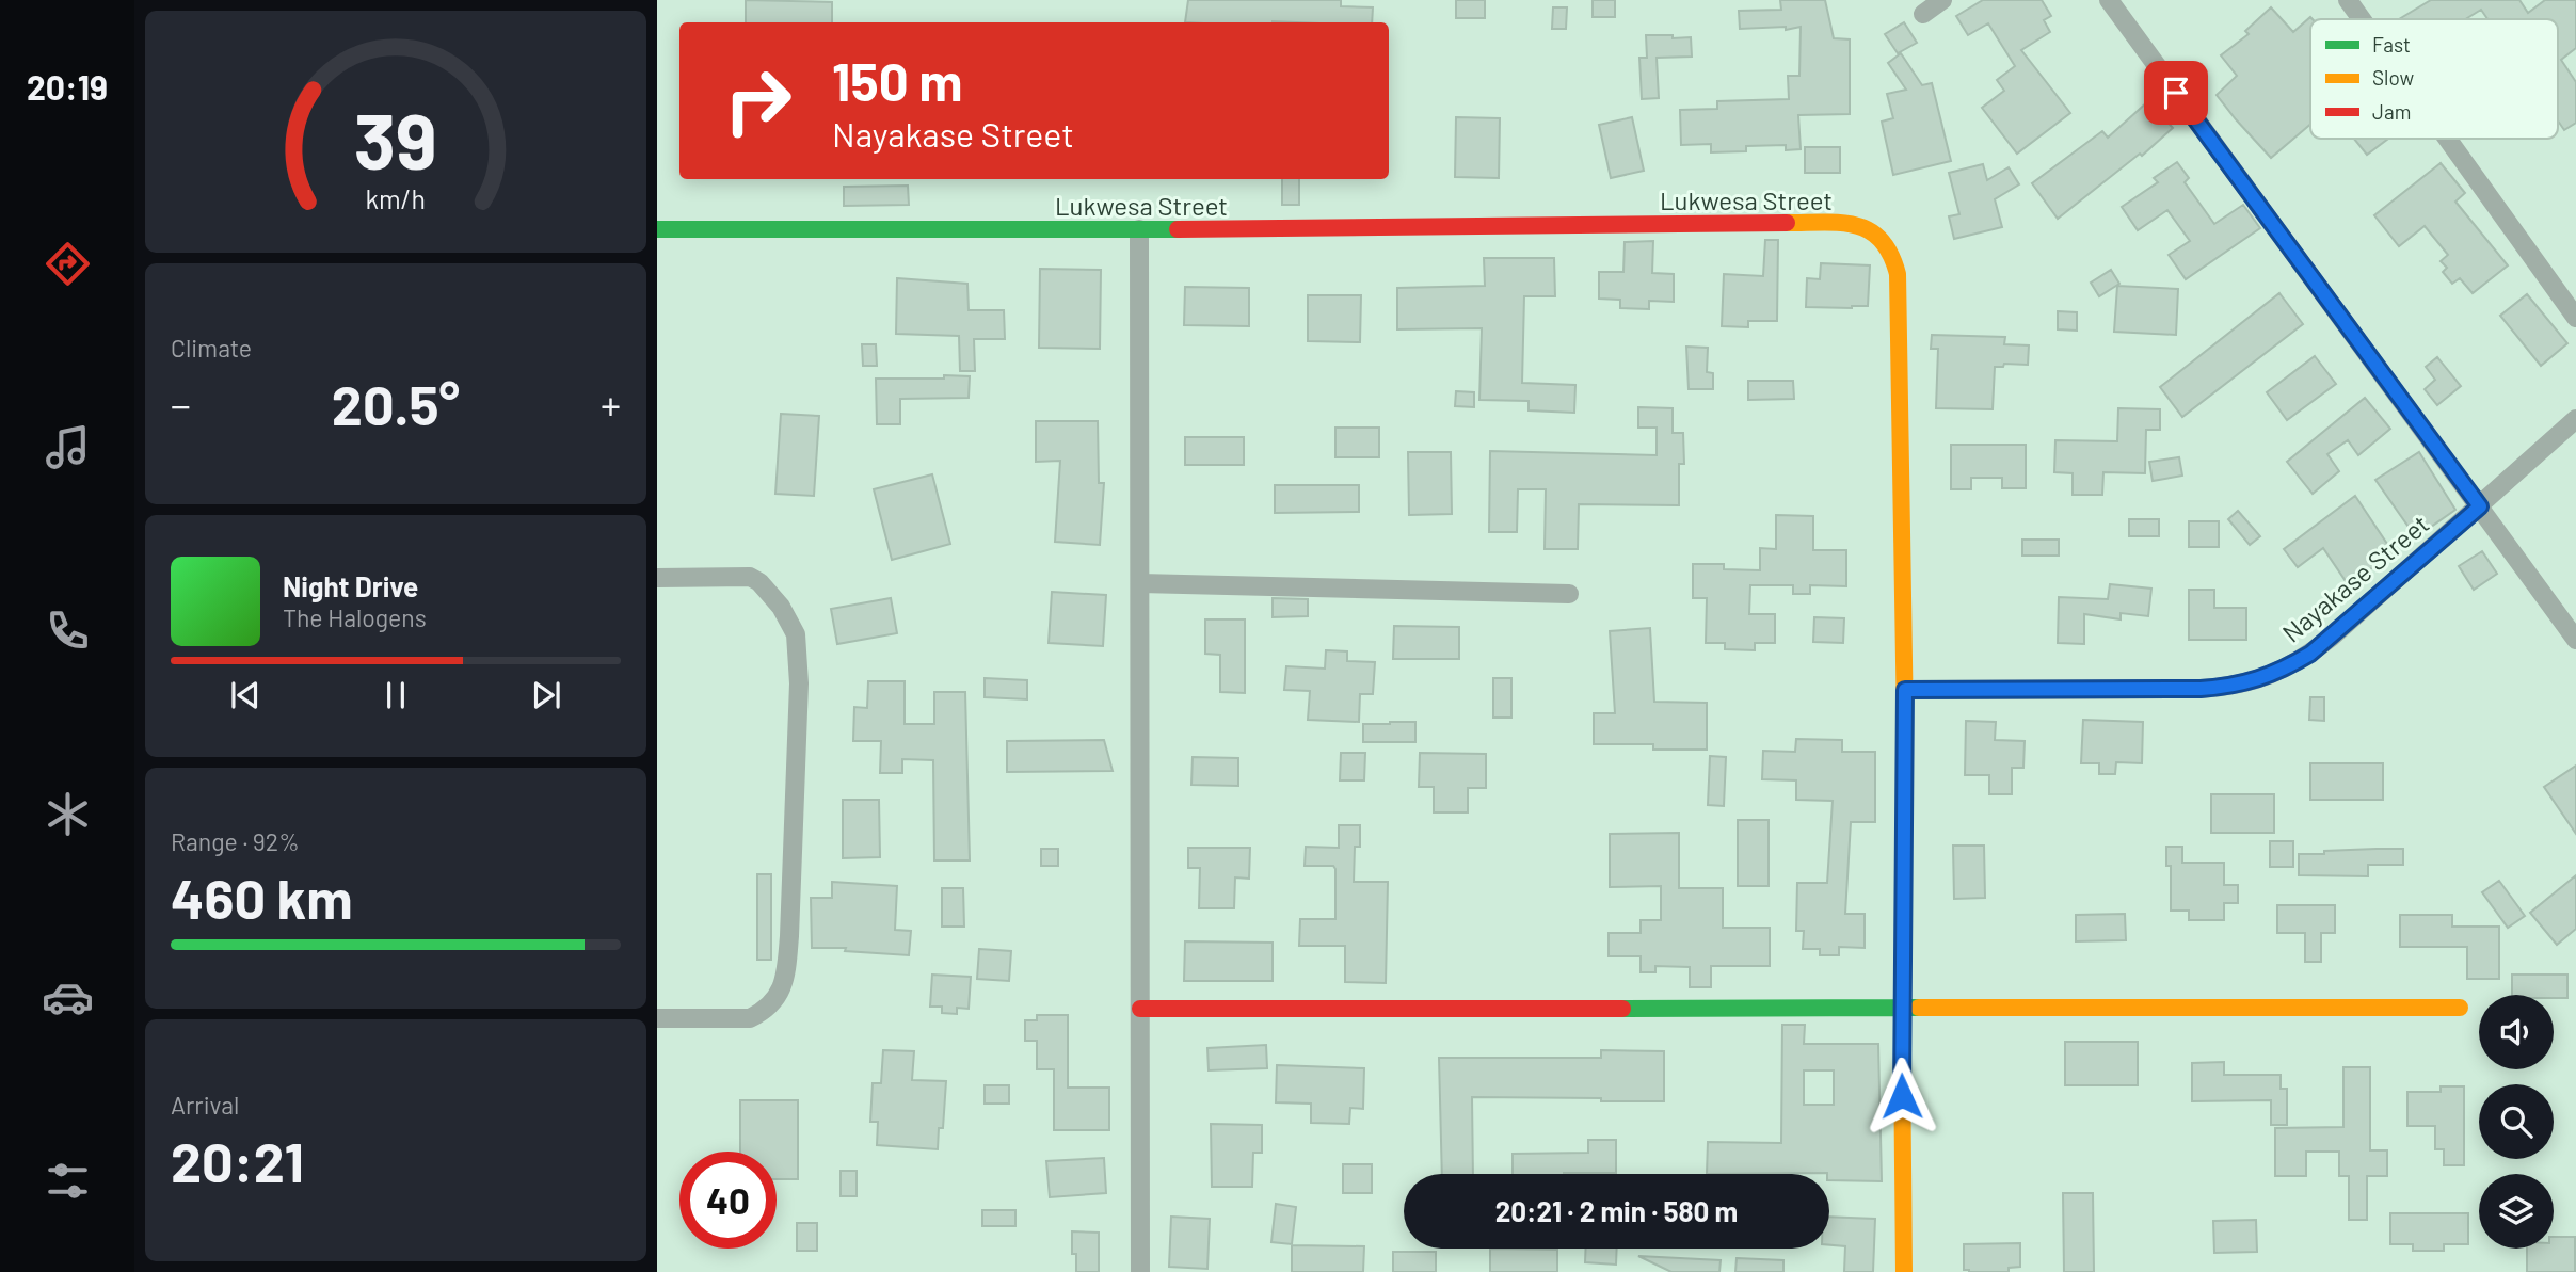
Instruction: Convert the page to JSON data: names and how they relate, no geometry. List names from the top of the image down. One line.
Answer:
{"streets":{"street":["Lukwesa Street","Nayakase Street"]},"crossings":[["Lukwesa Street","Nayakase Street"]],"legend":["Fast","Slow","Jam"],"page":{"tabs":"20:19","turn":["150 m","Nayakase Street"],"tile":["Climate",["Range · 92%","460 km"],["Arrival","20:21"]],"heat":["−","20.5°","+"],"song":["Night Drive","The Halogens"],"limit":"40","trip":"20:21 · 2 min · 580 m","gauge":["39","km/h"]}}
